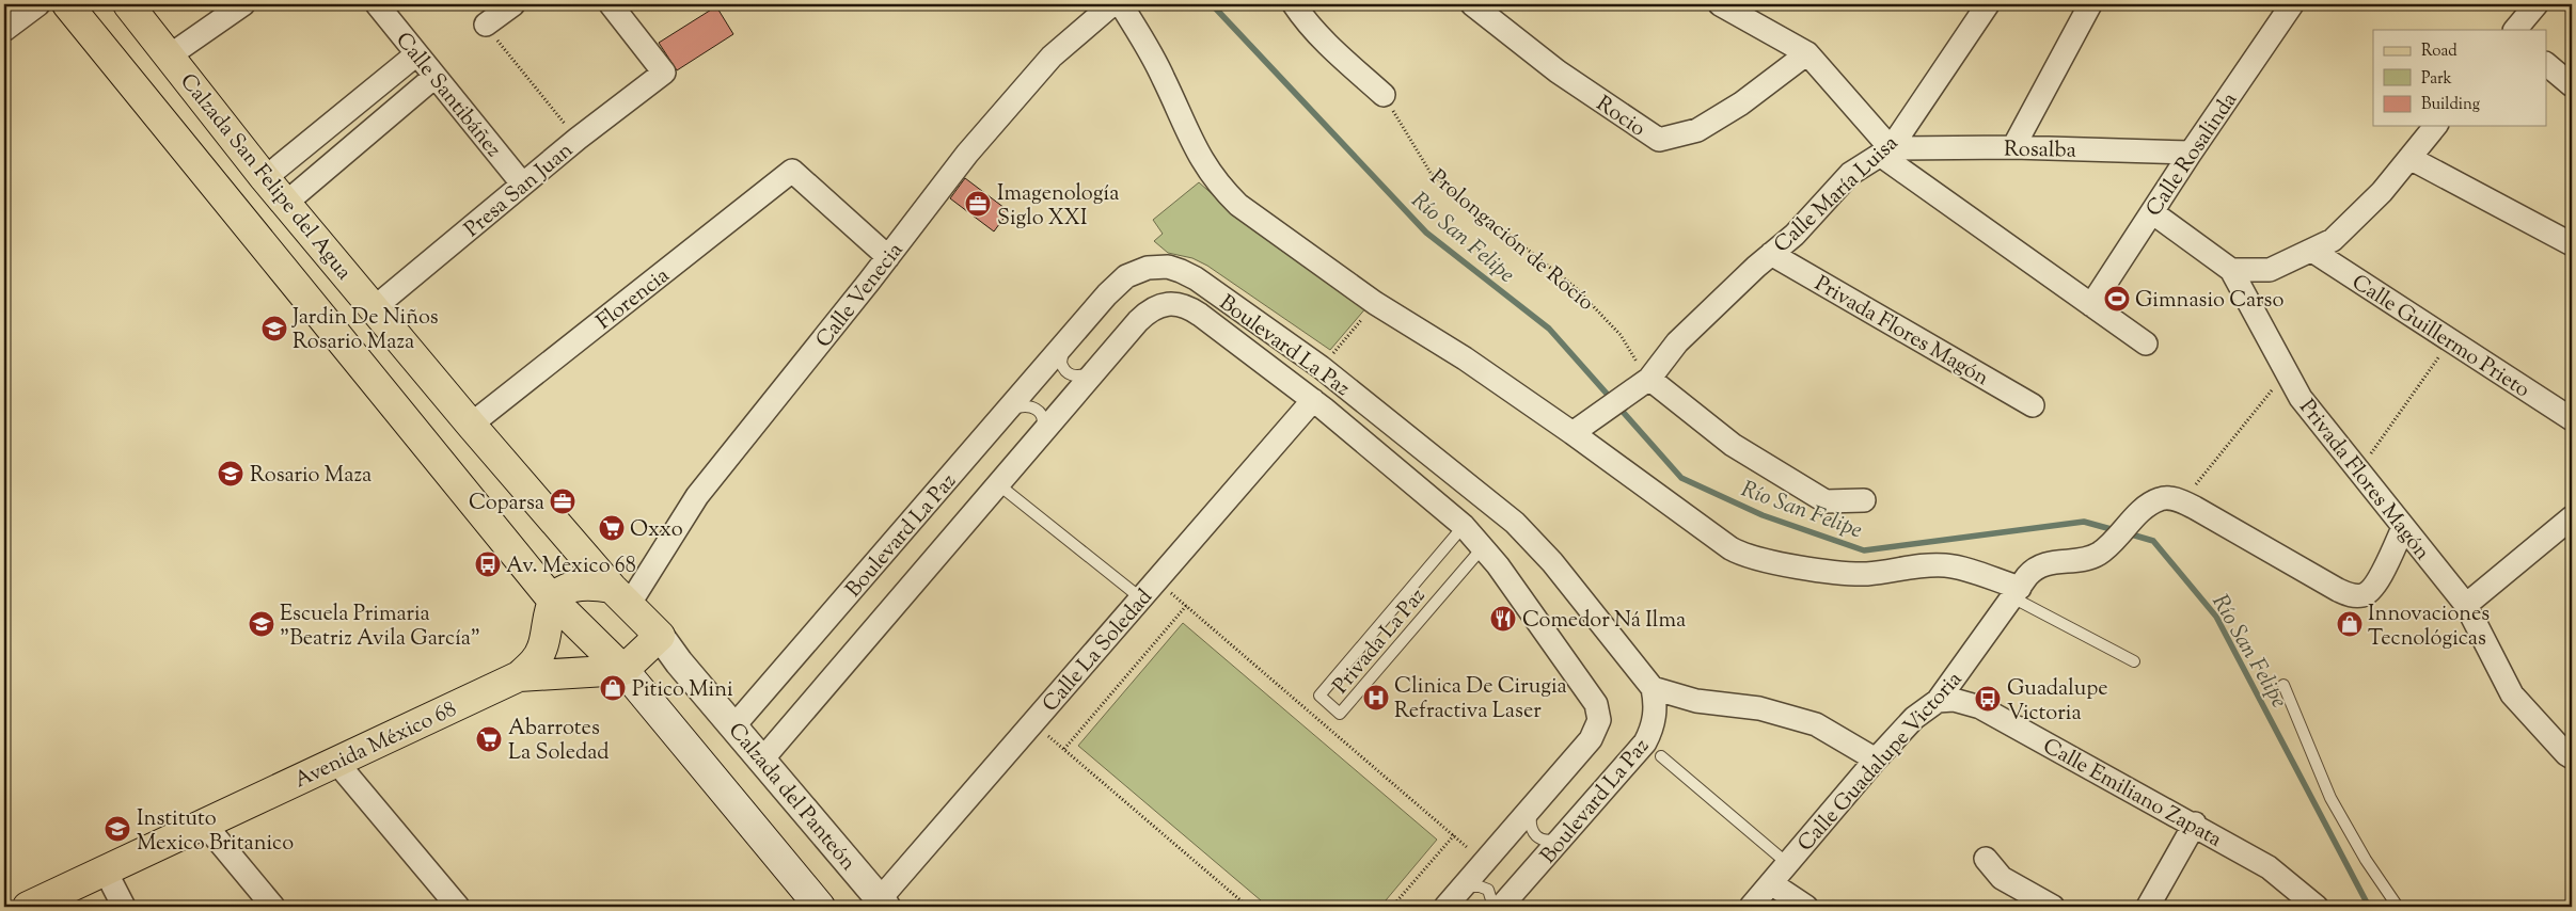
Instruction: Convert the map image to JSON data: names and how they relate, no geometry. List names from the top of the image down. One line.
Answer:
{"streets":{"main road":["Calzada San Felipe del Agua","Avenida México 68"],"street":["Calle Santibáñez","Rocio","Rosalba","Calle Rosalinda","Presa San Juan","Calle María Luisa","Calle Venecia","Florencia","Privada Flores Magón","Calle Guillermo Prieto","Boulevard La Paz","Calle La Soledad","Calle Guadalupe Victoria","Calle Emiliano Zapata","Calzada del Panteón"],"lane":["Privada La Paz"],"path":["Prolongación de Rocío"]},"crossings":[["Calle Santibáñez","Presa San Juan"],["Rosalba","Calle Rosalinda"],["Rosalba","Calle María Luisa"],["Calle Rosalinda","Privada Flores Magón"],["Calzada San Felipe del Agua","Presa San Juan"],["Calzada San Felipe del Agua","Calle Venecia"],["Calzada San Felipe del Agua","Florencia"],["Calzada San Felipe del Agua","Calzada del Panteón"],["Calle María Luisa","Prolongación de Rocío"],["Calle María Luisa","Privada Flores Magón"],["Calle Venecia","Florencia"],["Boulevard La Paz","Privada La Paz"],["Boulevard La Paz","Calle La Soledad"],["Boulevard La Paz","Calzada del Panteón"],["Calle La Soledad","Calzada del Panteón"],["Calle Guadalupe Victoria","Calle Emiliano Zapata"]],"water":["Río San Felipe"],"places":{"office":["Imagenología Siglo XXI","Coparsa"],"sports":["Gimnasio Carso"],"school or university":["Jardin De Niños Rosario Maza","Rosario Maza","Escuela Primaria \"Beatriz Avila García\"","Instituto Mexico Britanico"],"supermarket":["Oxxo","Abarrotes La Soledad"],"bus stop":["Av. Mexico 68","Guadalupe Victoria"],"restaurant":["Comedor Ná Ilma"],"shop":["Innovaciones Tecnológicas","Pitico Mini"],"hospital":["Clinica De Cirugia Refractiva Laser"]},"legend":["Road","Park","Building"]}
